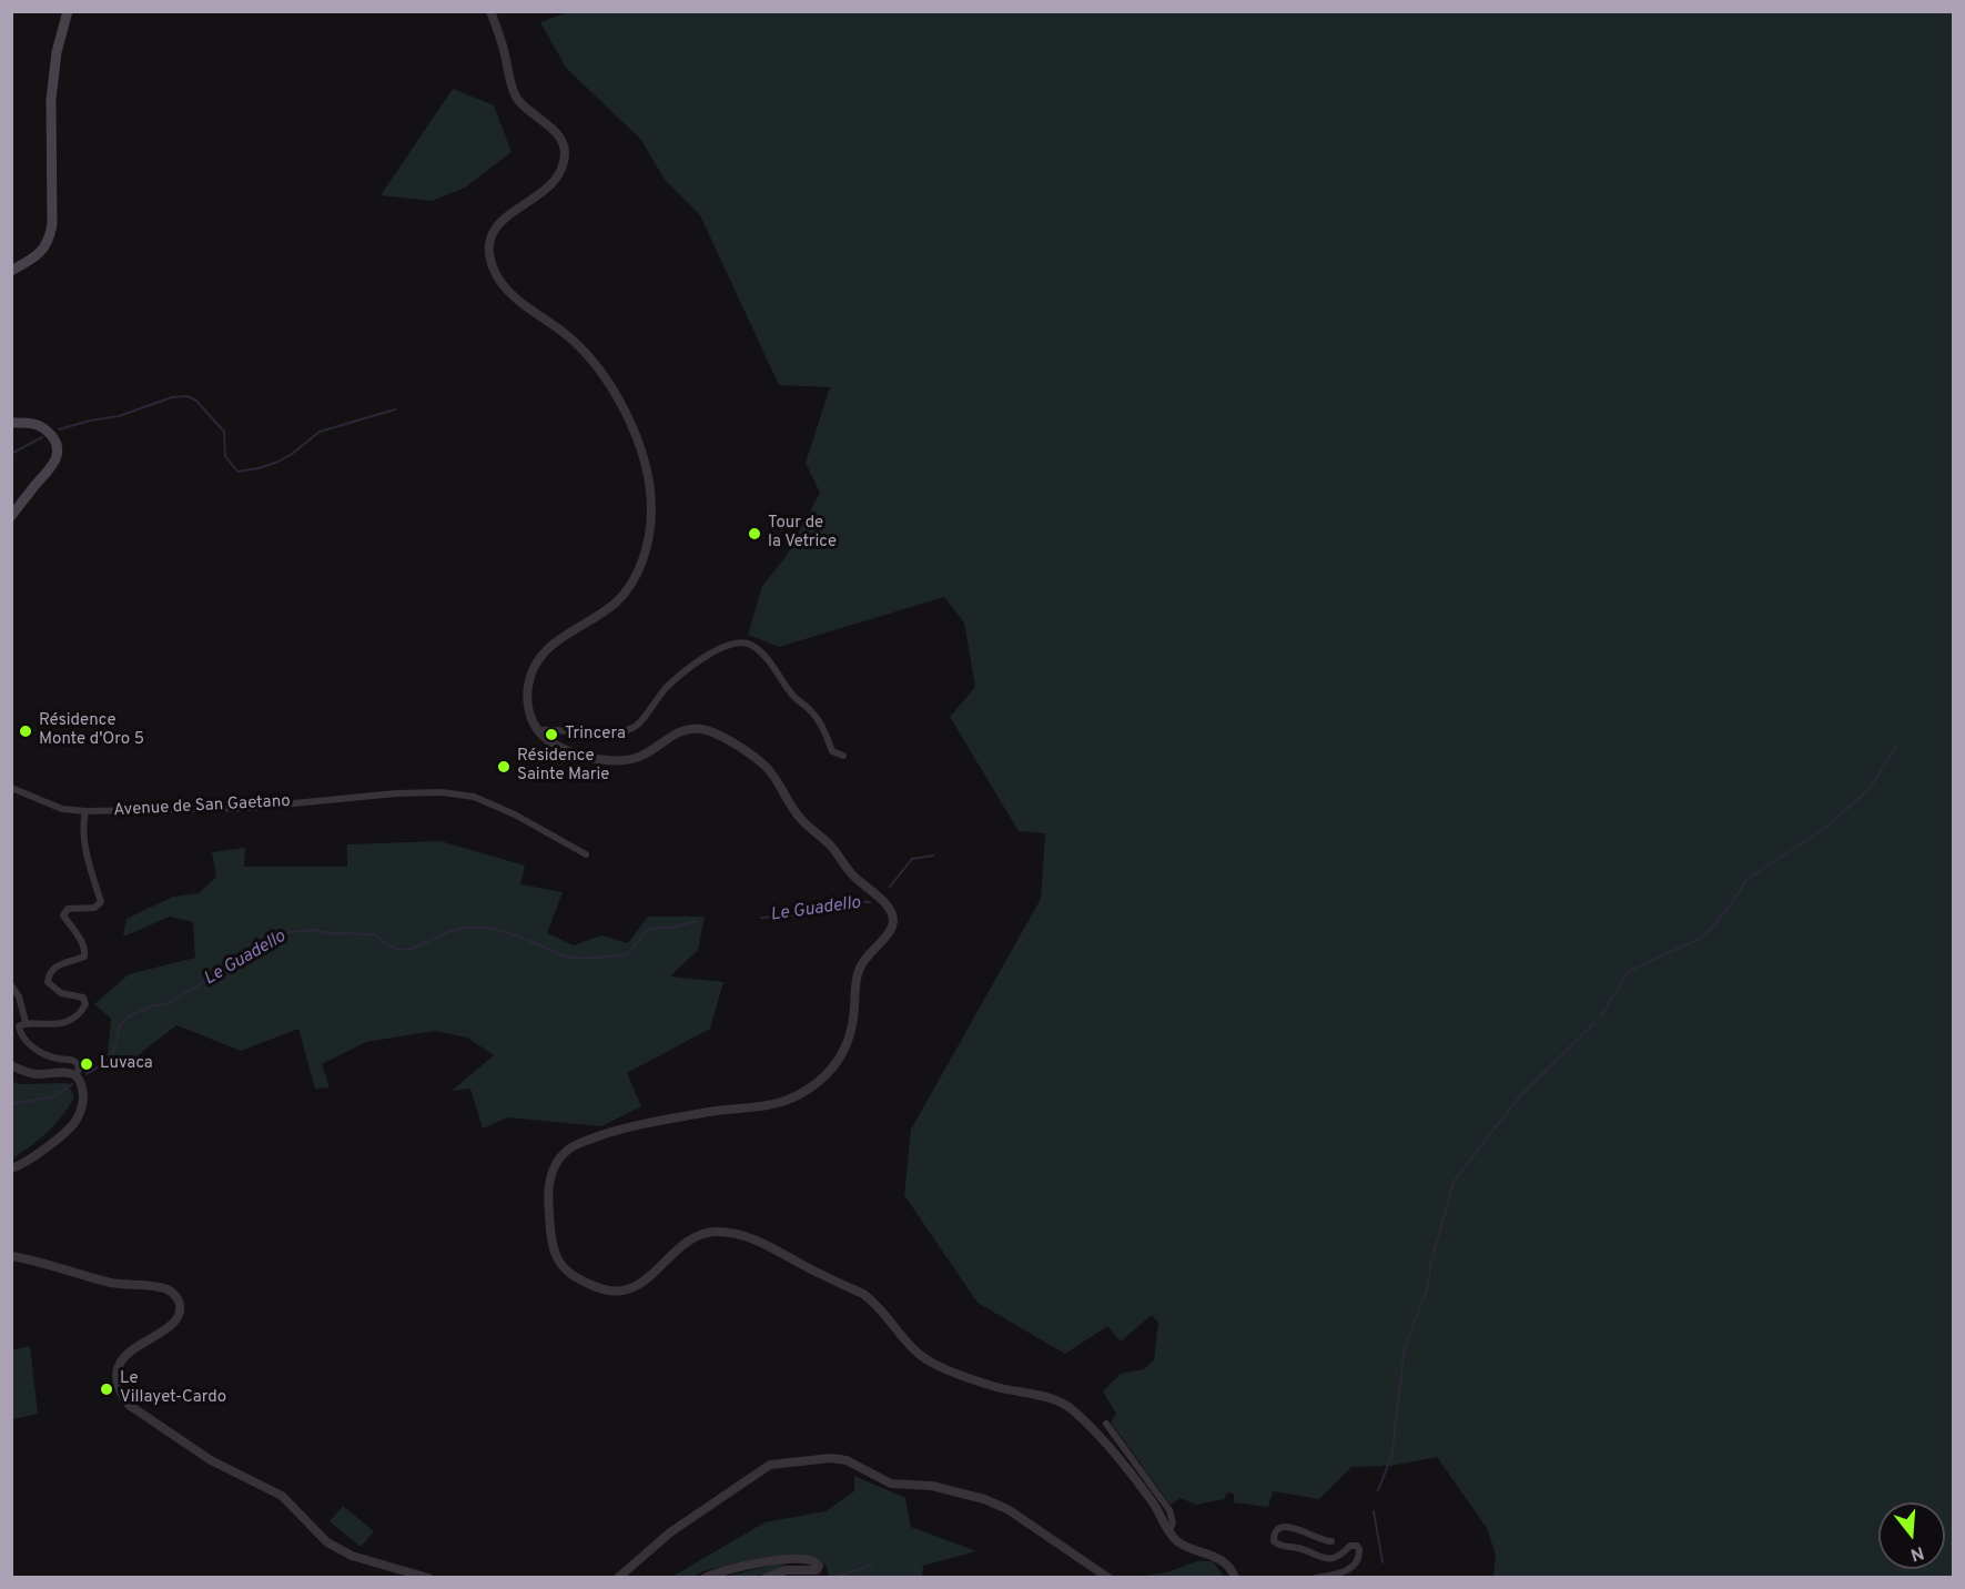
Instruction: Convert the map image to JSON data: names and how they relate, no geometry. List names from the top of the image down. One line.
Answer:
{"streets":{"street":["Avenue de San Gaetano"]},"water":["Le Guadello"],"places":["Tour de la Vetrice","Résidence Monte d'Oro 5","Trincera","Résidence Sainte Marie","Luvaca","Le Villayet-Cardo"],"north":"bottom"}
